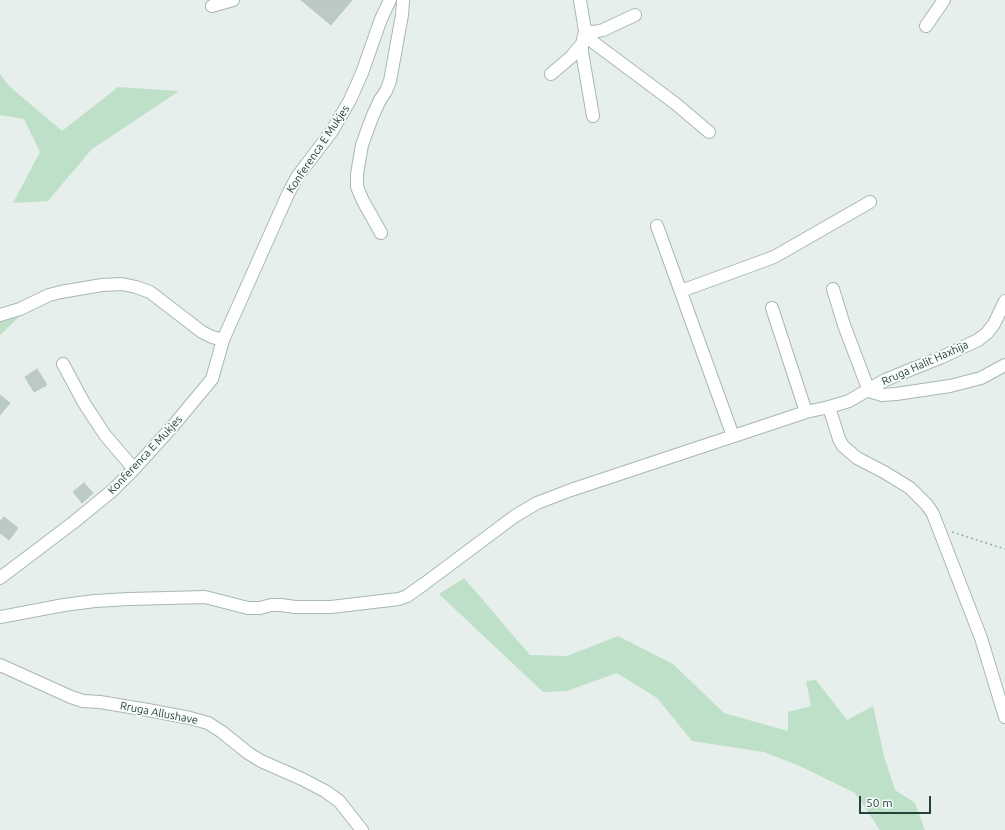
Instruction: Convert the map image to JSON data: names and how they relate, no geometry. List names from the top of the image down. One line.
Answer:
{"streets":{"street":["Konferenca E Mukjes","Rruga Halit Haxhija","Rruga Allushave"]},"scale_bar":"50 m"}
